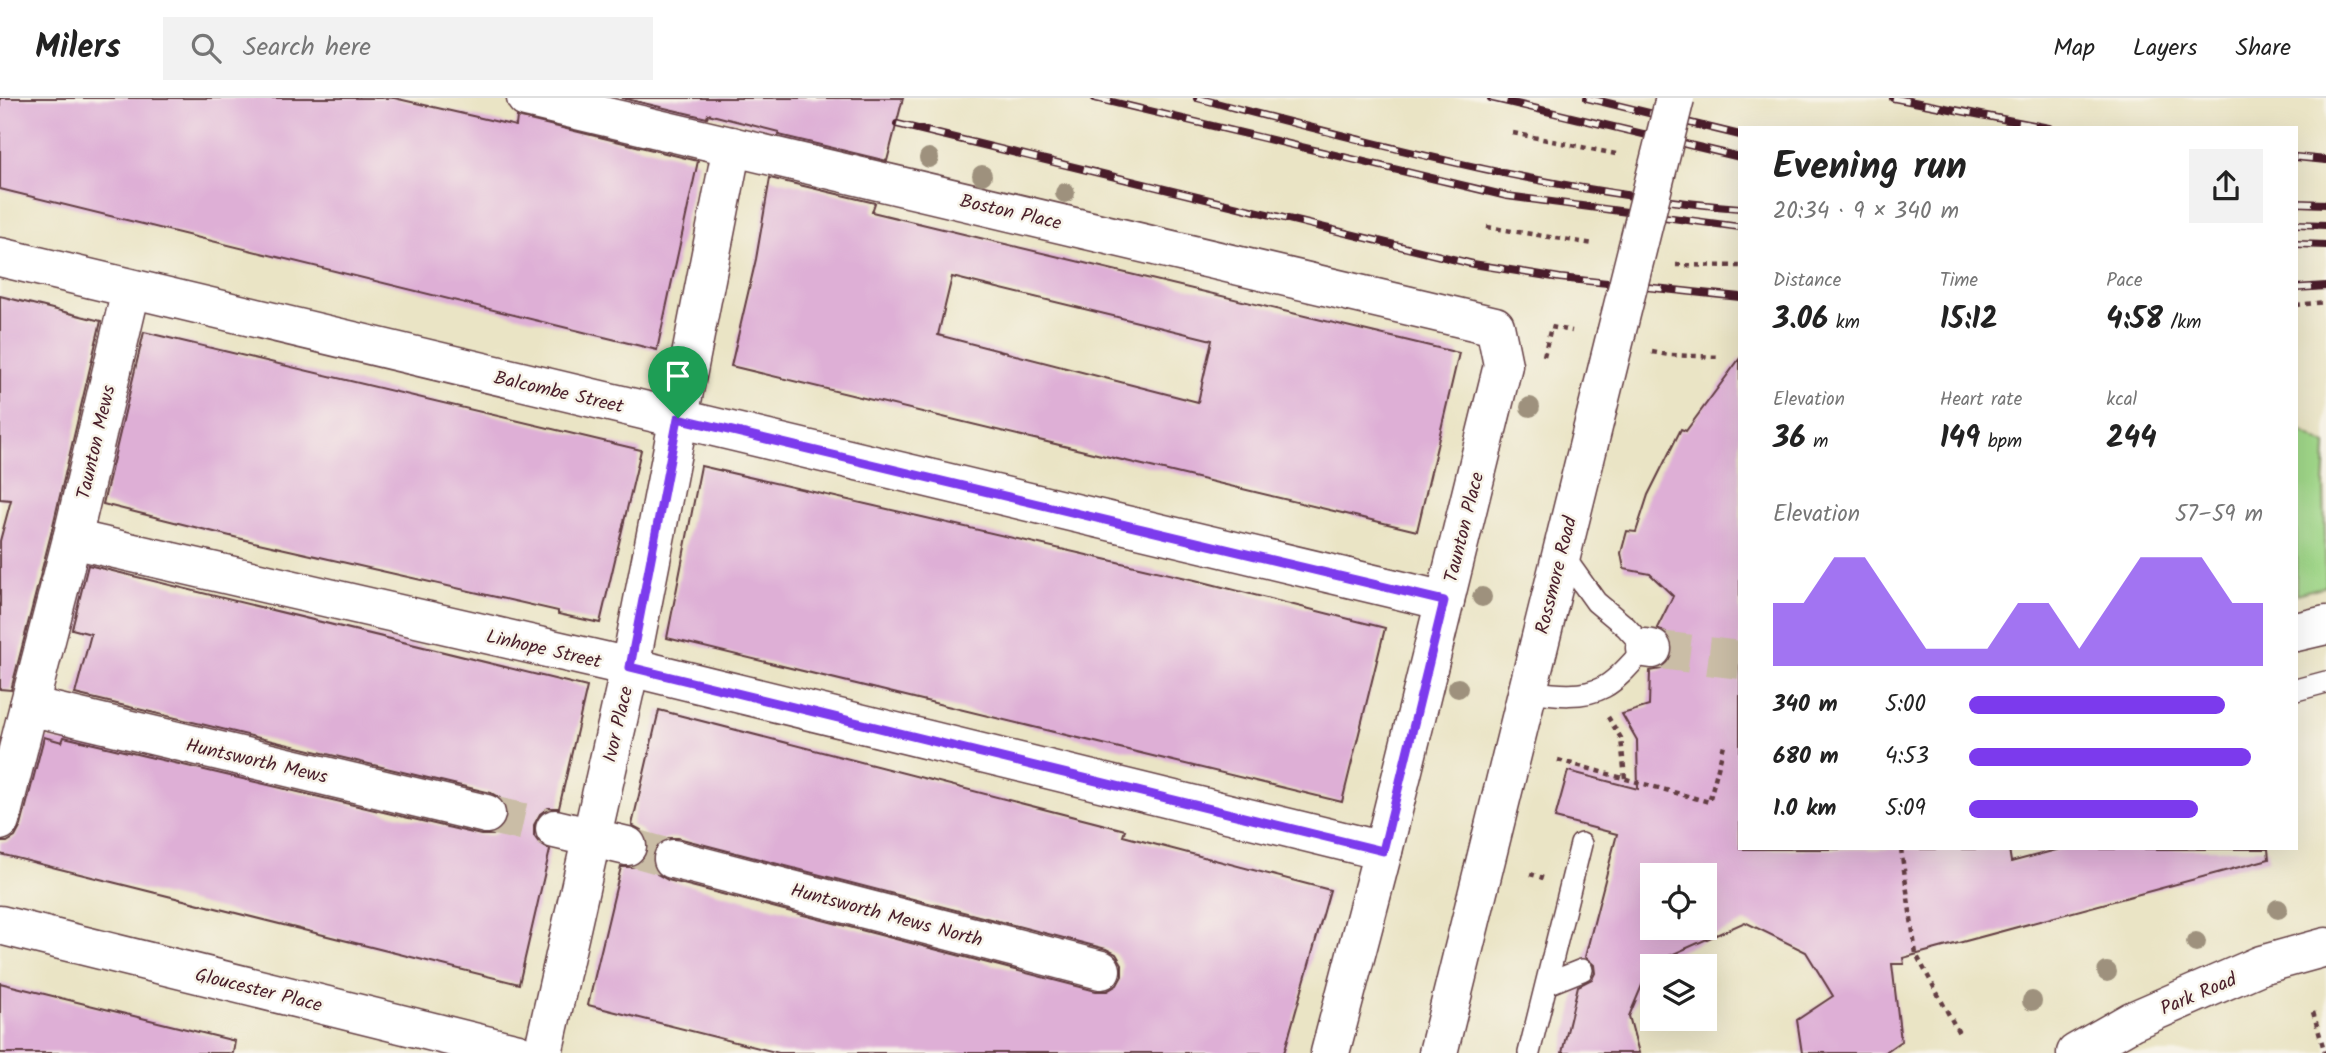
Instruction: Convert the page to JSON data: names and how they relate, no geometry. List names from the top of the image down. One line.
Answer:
{"streets":{"main road":["Boston Place","Balcombe Street","Taunton Mews","Taunton Place","Rossmore Road","Linhope Street","Ivor Place","Huntsworth Mews","Huntsworth Mews North","Gloucester Place","Park Road"]},"crossings":[["Boston Place","Taunton Place"],["Boston Place","Ivor Place"],["Balcombe Street","Taunton Mews"],["Balcombe Street","Taunton Place"],["Balcombe Street","Ivor Place"],["Taunton Mews","Linhope Street"],["Taunton Mews","Huntsworth Mews"],["Taunton Place","Linhope Street"],["Linhope Street","Ivor Place"]],"page":{"header":"Milers","search":"Search here","nav":["Map","Layers","Share"],"heading":["Evening run","20:34 · 9 × 340 m"],"stats":[["Distance","3.06 km"],["Time","15:12"],["Pace","4:58 /km"],["Elevation","36 m"],["Heart rate","149 bpm"],["kcal","244"]],"chart":["Elevation","57–59 m"],"list":[{"name":"340 m","note":"5:00"},{"name":"680 m","note":"4:53"},{"name":"1.0 km","note":"5:09"}]}}
